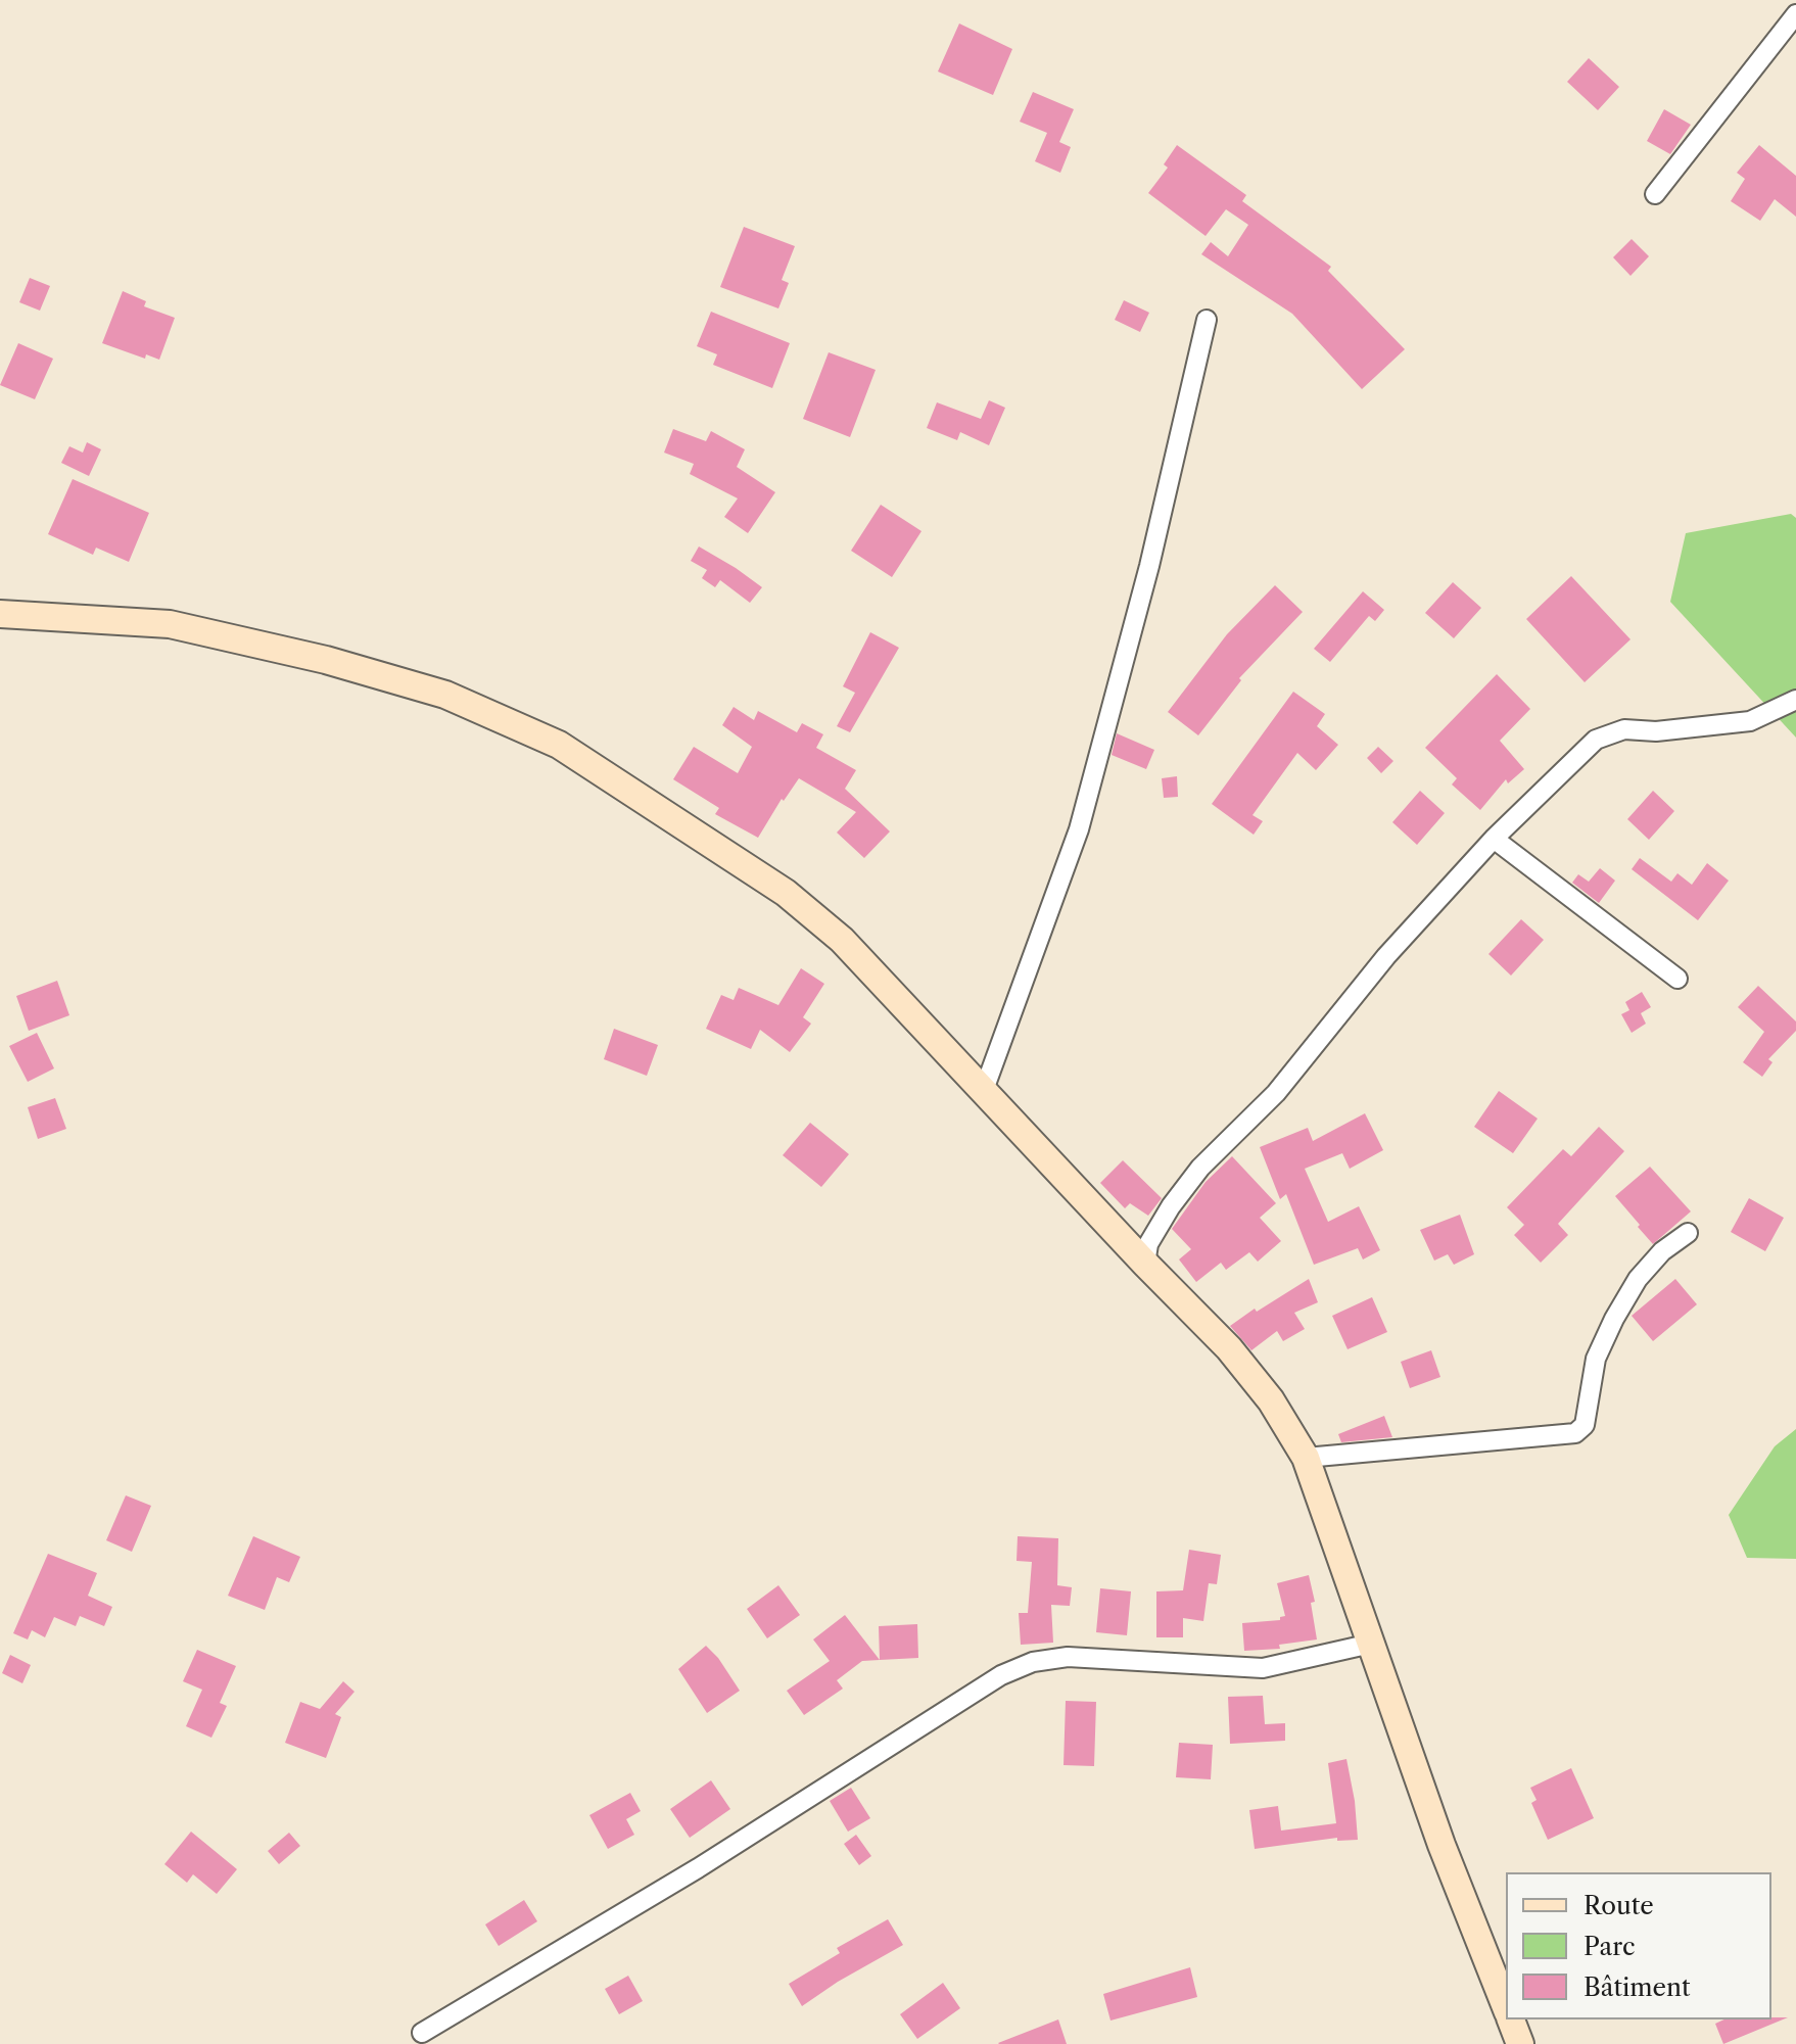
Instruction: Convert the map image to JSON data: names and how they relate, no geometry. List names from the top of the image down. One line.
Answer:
{"legend":["Route","Parc","Bâtiment"]}
